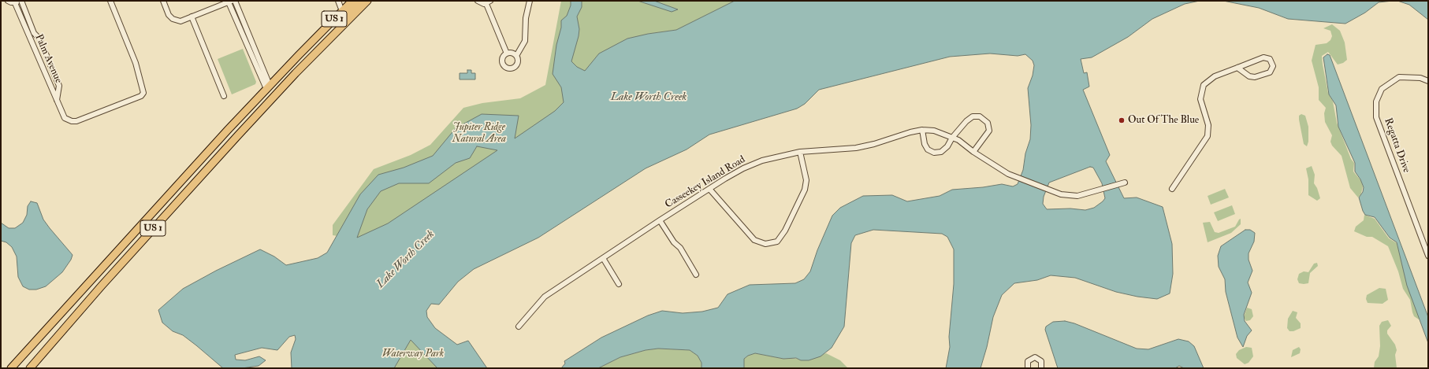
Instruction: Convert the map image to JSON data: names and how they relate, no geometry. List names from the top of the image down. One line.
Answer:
{"streets":{"main road":["US 1"],"street":["Palm Avenue","Regatta Drive","Casseekey Island Road"]},"water":["Lake Worth Creek"],"parks":["Jupiter Ridge Natural Area","Waterway Park"],"places":["Out Of The Blue"]}
